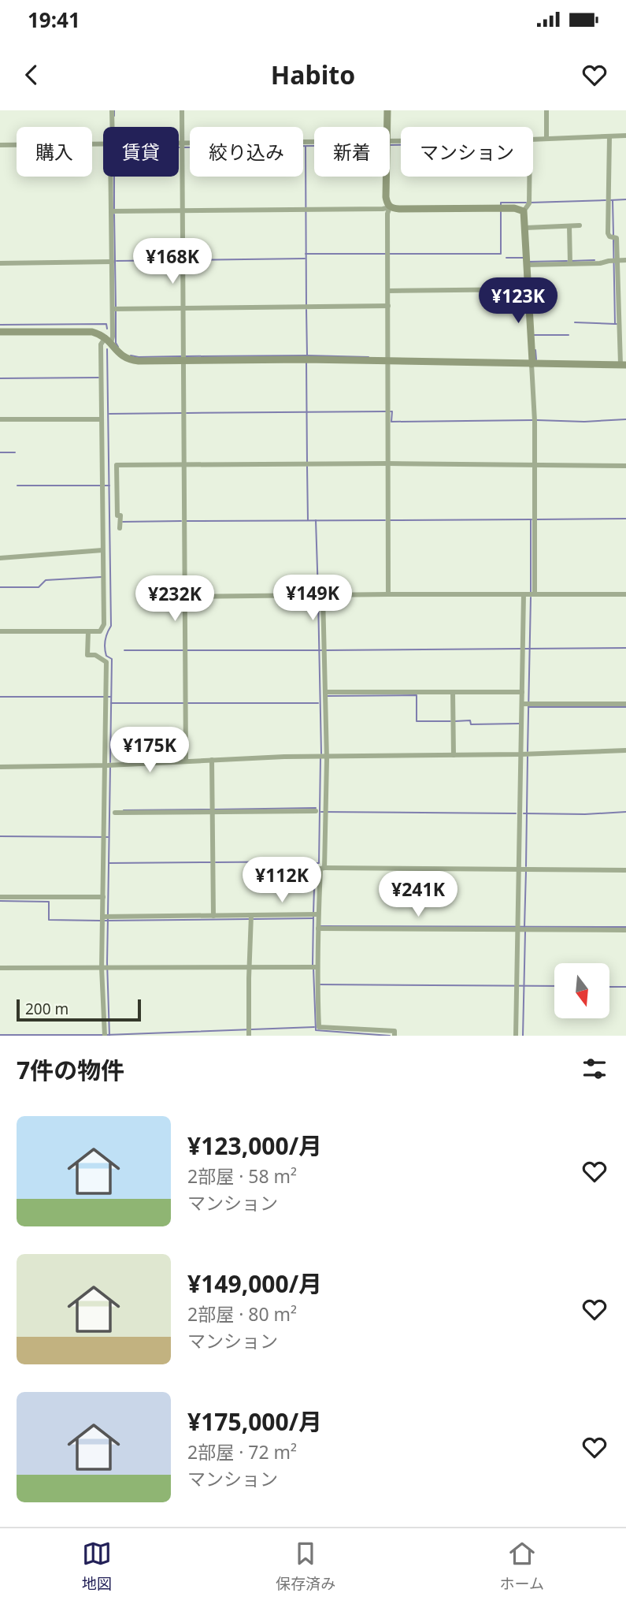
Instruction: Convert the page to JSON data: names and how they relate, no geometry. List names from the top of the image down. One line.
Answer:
{"scale_bar":"200 m","north":"bottom","page":{"status":"19:41","header":"Habito","chip":["購入","賃貸","絞り込み","新着","マンション"],"price":["¥168K","¥123K","¥149K","¥232K","¥175K","¥112K","¥241K"],"scale":"200 m","heading":"7件の物件","list":[{"name":"¥123,000/月","note":"2部屋 · 58 m² · マンション"},{"name":"¥149,000/月","note":"2部屋 · 80 m² · マンション"},{"name":"¥175,000/月","note":"2部屋 · 72 m² · マンション"}],"tabs":["地図","保存済み","ホーム"]}}
